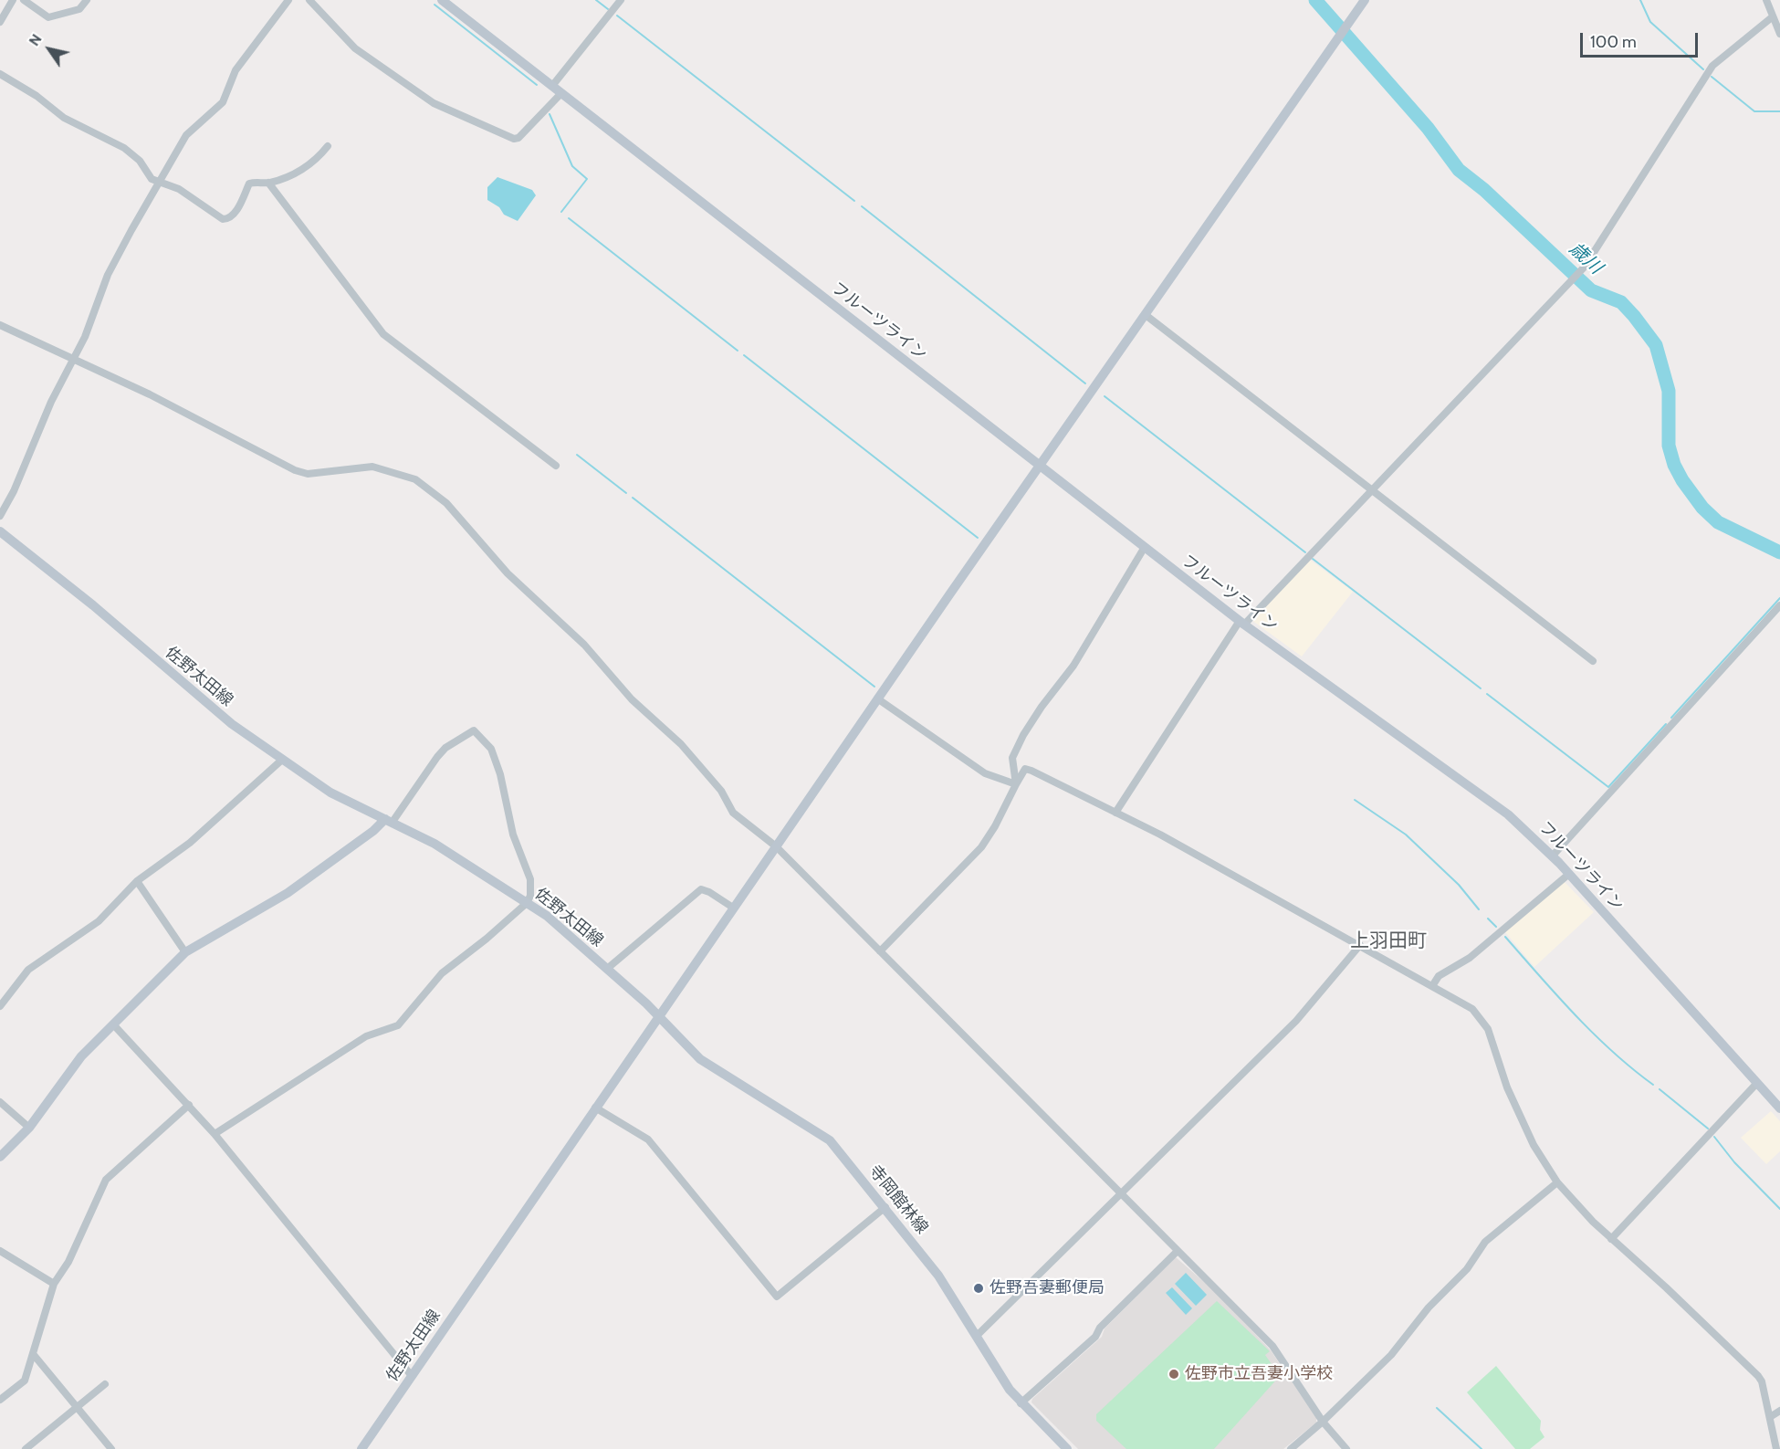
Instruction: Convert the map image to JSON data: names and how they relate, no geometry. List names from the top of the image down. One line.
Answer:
{"streets":{"street":["フルーツライン","佐野太田線","寺岡館林線"]},"crossings":[["佐野太田線","寺岡館林線"]],"districts":["上羽田町"],"water":["歳川"],"places":["佐野吾妻郵便局","佐野市立吾妻小学校"],"scale_bar":"100 m","north":"top left"}
